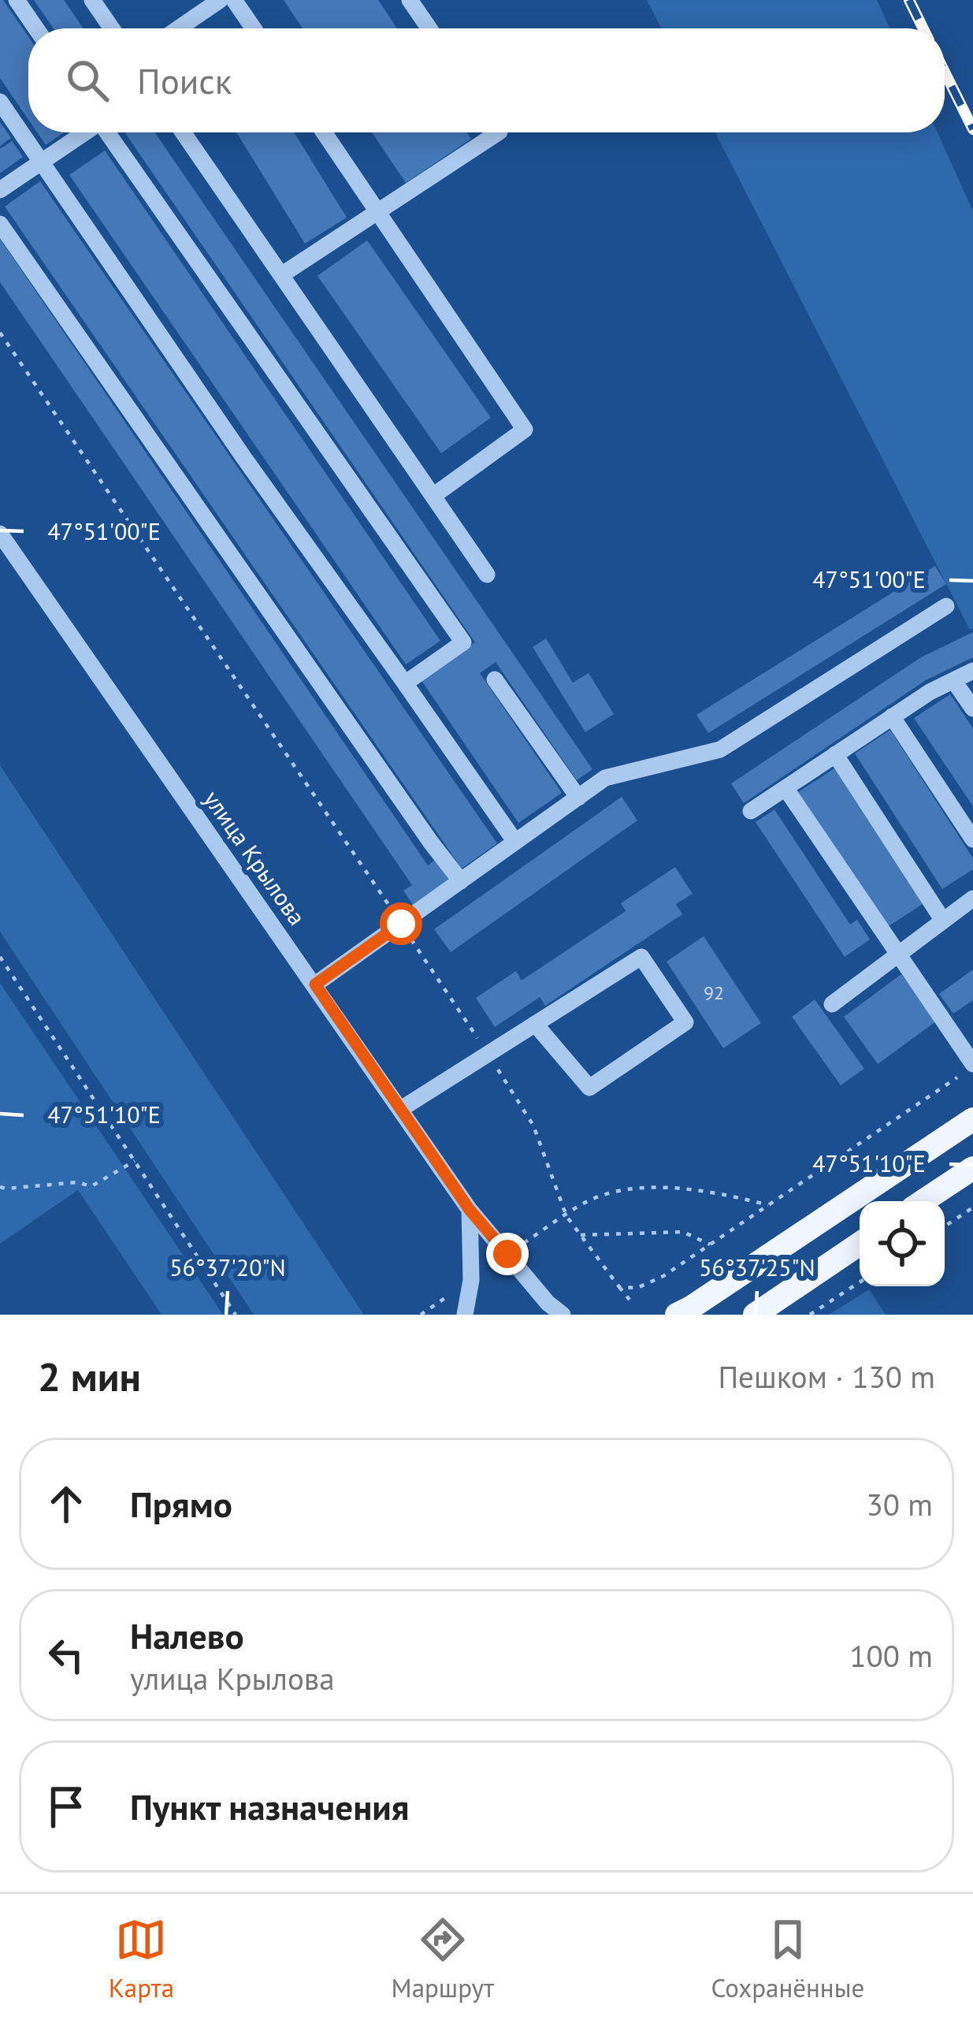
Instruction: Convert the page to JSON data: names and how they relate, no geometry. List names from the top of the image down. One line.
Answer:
{"streets":{"street":["улица Крылова"]},"house_numbers":["92"],"page":{"search":"Поиск","heading":["2 мин","Пешком · 130 m"],"list":[["Прямо","30 m"],["Налево","улица Крылова","100 m"],"Пункт назначения"],"nav":["Карта","Маршрут","Сохранённые"]},"coordinates":["47°51'00\"E","47°51'10\"E","56°37'20\"N","56°37'25\"N"]}
